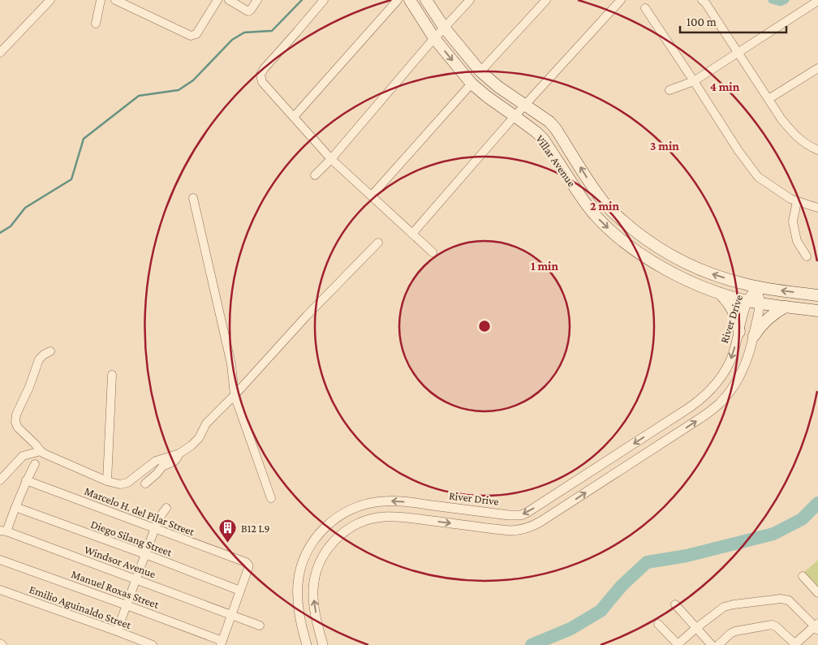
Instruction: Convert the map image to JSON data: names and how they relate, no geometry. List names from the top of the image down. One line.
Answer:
{"streets":{"main road":["Villar Avenue"],"street":["River Drive","Marcelo H. del Pilar Street","Diego Silang Street","Windsor Avenue","Manuel Roxas Street","Emilio Aguinaldo Street"]},"crossings":[["Villar Avenue","River Drive"],["Marcelo H. del Pilar Street","Diego Silang Street"]],"places":{"building":["B12 L9"]},"scale_bar":"100 m","rings":["4 min","3 min","2 min","1 min"]}
